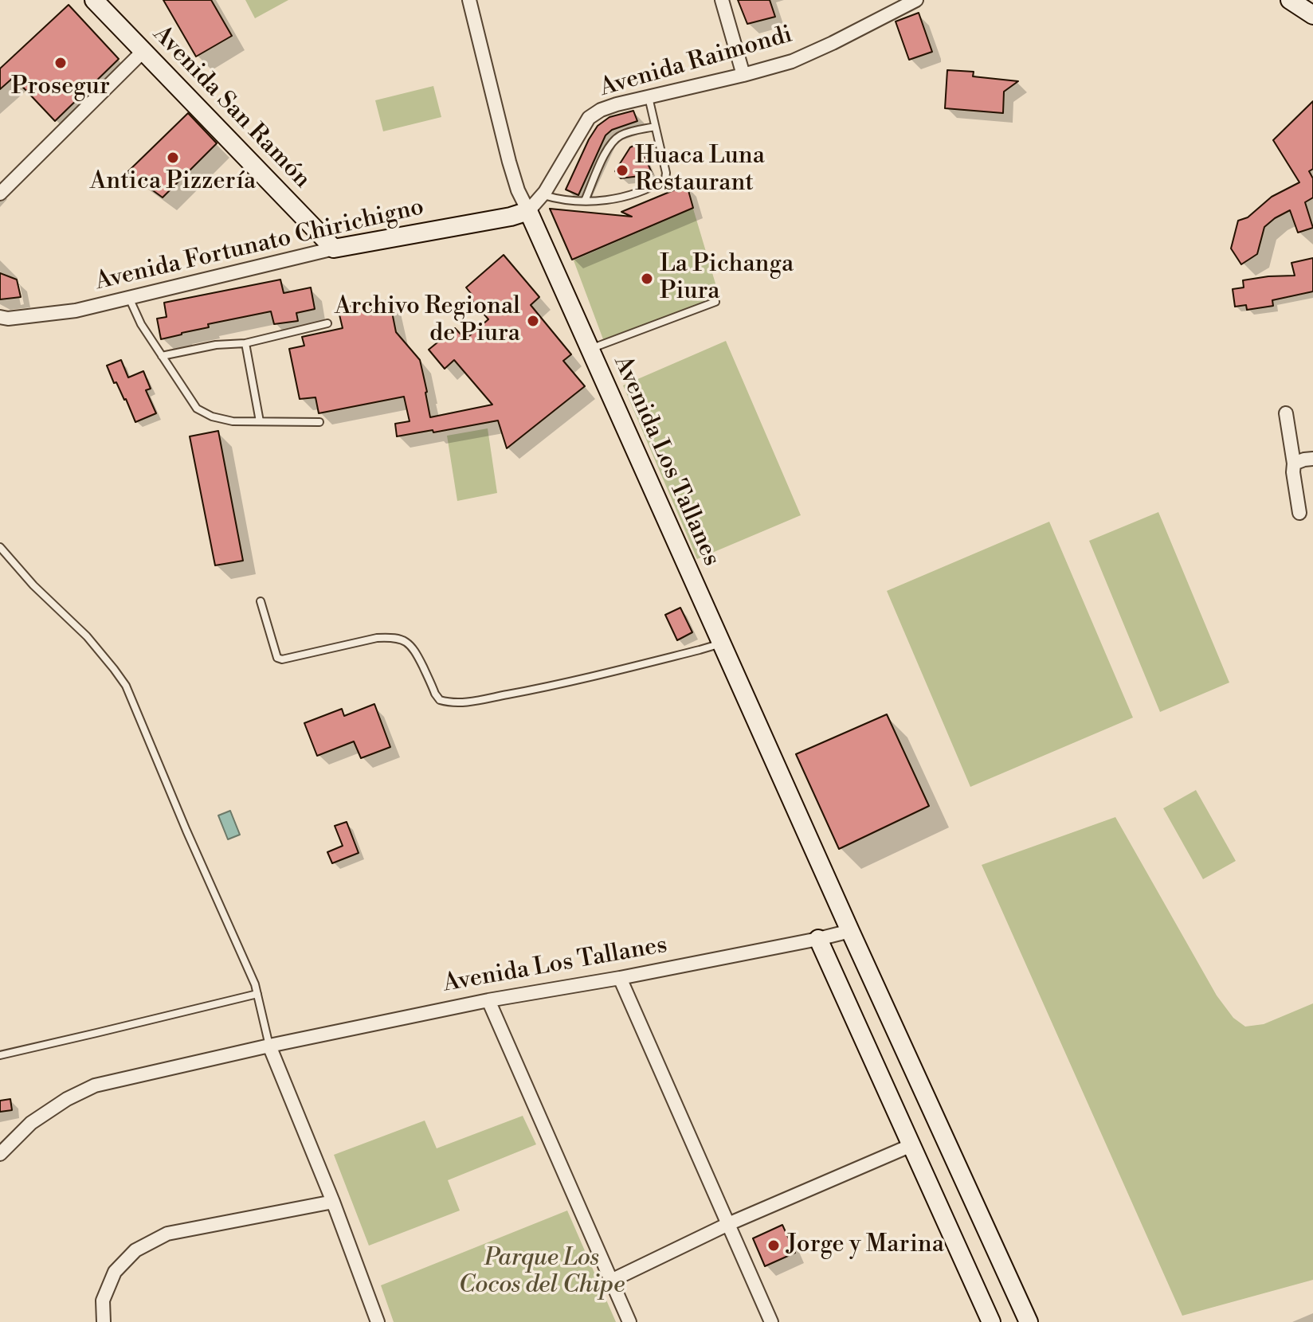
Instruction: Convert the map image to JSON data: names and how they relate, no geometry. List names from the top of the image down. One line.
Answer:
{"streets":{"main road":["Avenida San Ramón","Avenida Fortunato Chirichigno","Avenida Los Tallanes"],"street":["Avenida Raimondi"]},"crossings":[["Avenida Raimondi","Avenida Fortunato Chirichigno"],["Avenida Raimondi","Avenida Los Tallanes"],["Avenida San Ramón","Avenida Fortunato Chirichigno"],["Avenida Fortunato Chirichigno","Avenida Los Tallanes"]],"parks":["Parque Los Cocos del Chipe"],"places":["Prosegur","Antica Pizzería","Huaca Luna Restaurant","La Pichanga Piura","Archivo Regional de Piura","Jorge y Marina"]}
